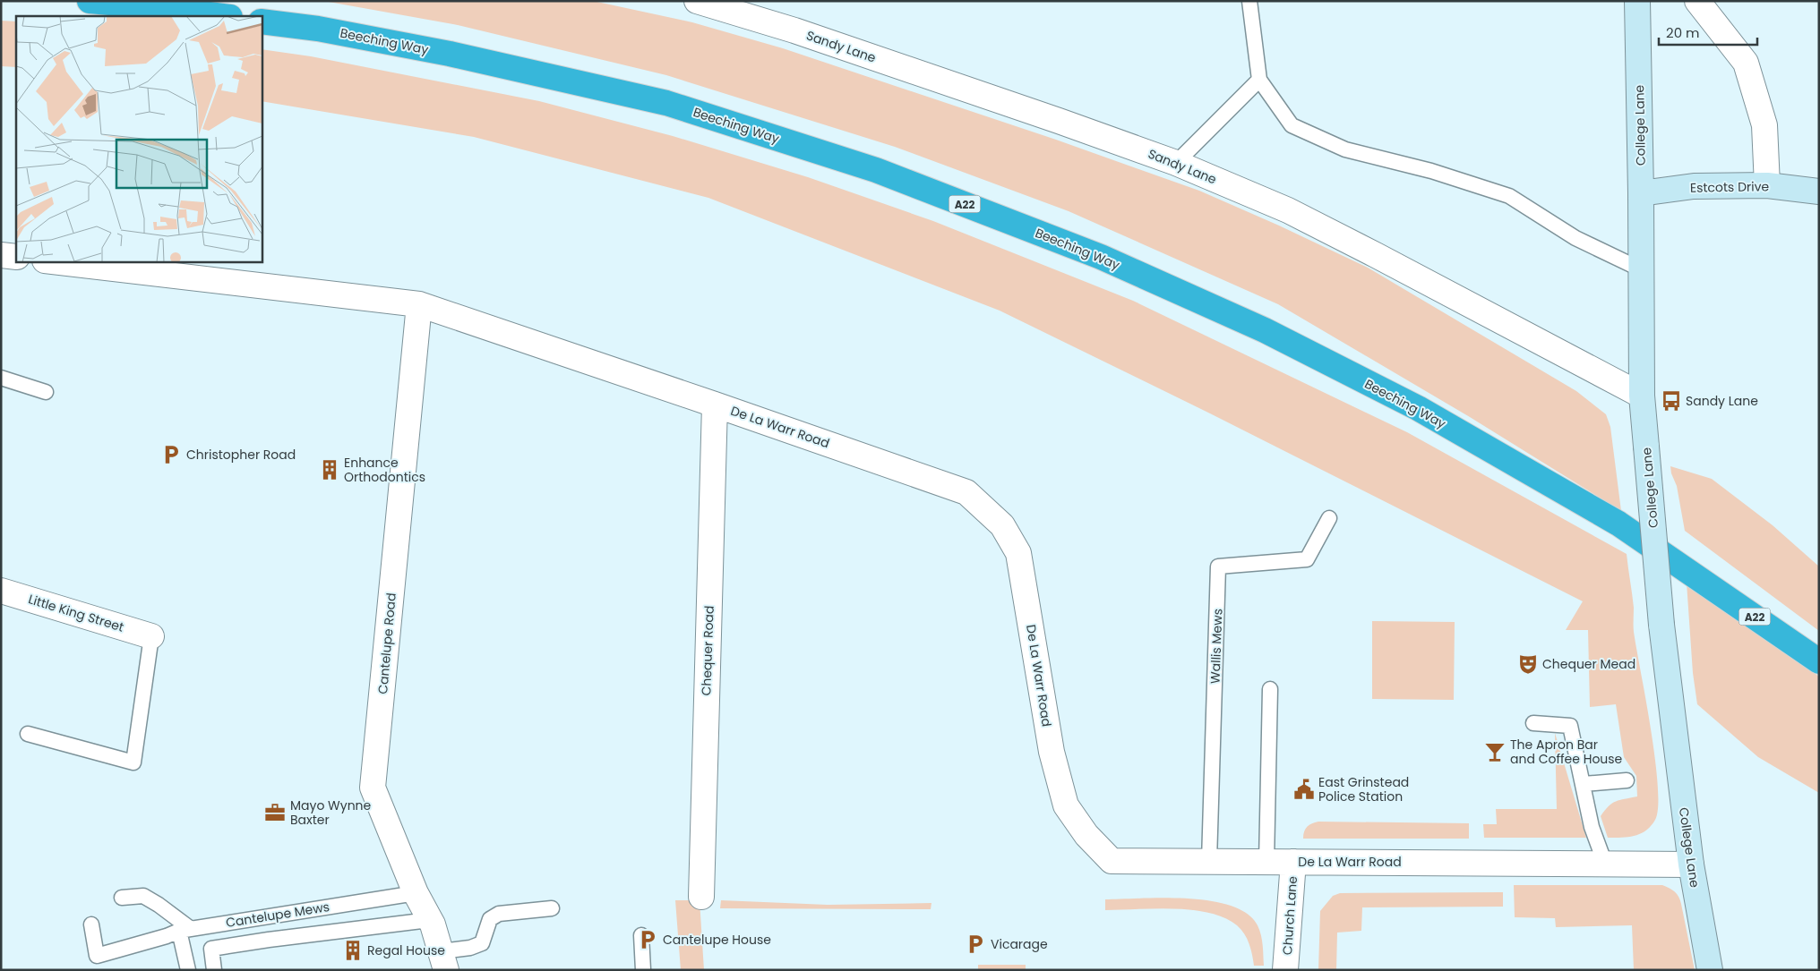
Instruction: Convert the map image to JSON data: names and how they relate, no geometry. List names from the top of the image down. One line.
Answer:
{"streets":{"highway":["Beeching Way","A22"],"main road":["College Lane","Estcots Drive"],"street":["Sandy Lane","De La Warr Road","Little King Street","Cantelupe Road","Chequer Road","Church Lane"],"lane":["Wallis Mews","Cantelupe Mews"]},"crossings":[["Sandy Lane","College Lane"],["College Lane","Estcots Drive"],["College Lane","De La Warr Road"],["De La Warr Road","Cantelupe Road"],["De La Warr Road","Wallis Mews"],["De La Warr Road","Chequer Road"],["De La Warr Road","Church Lane"],["Cantelupe Road","Cantelupe Mews"]],"places":{"bus stop":["Sandy Lane"],"parking":["Christopher Road","Cantelupe House","Vicarage"],"building":["Enhance Orthodontics","Regal House"],"theatre":["Chequer Mead"],"bar":["The Apron Bar and Coffee House"],"public building":["East Grinstead Police Station"],"office":["Mayo Wynne Baxter"]},"scale_bar":"20 m"}
